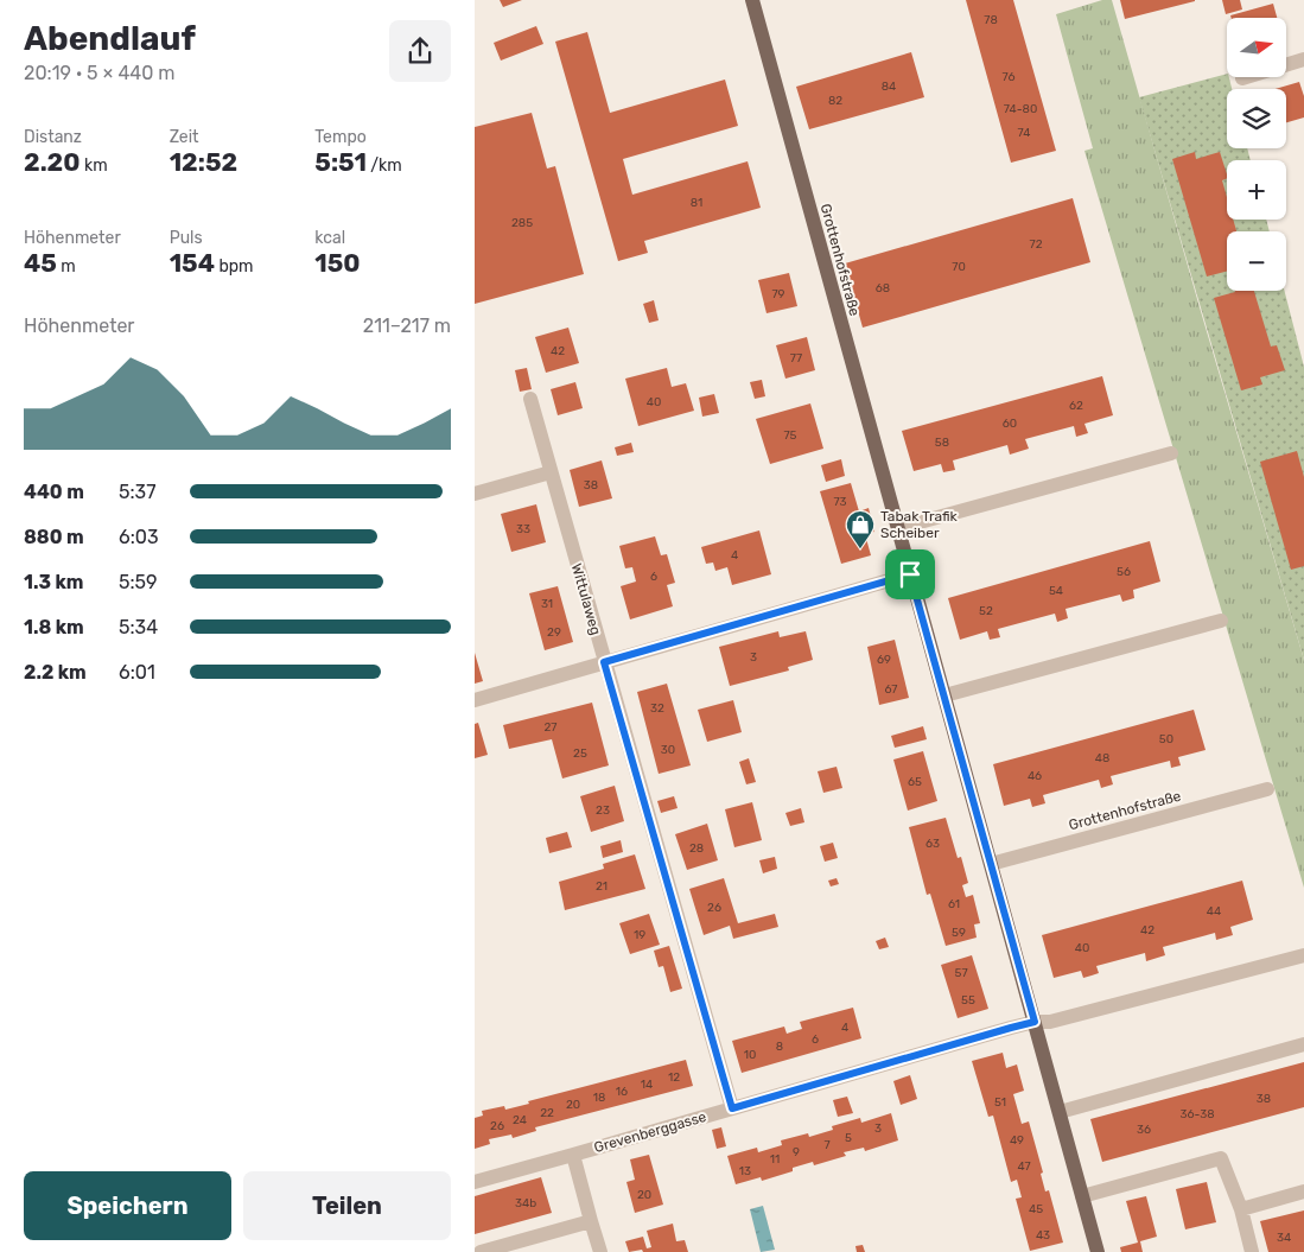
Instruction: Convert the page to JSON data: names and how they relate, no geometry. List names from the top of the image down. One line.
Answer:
{"streets":{"main road":["Grottenhofstraße"],"street":["Wittulaweg","Grevenberggasse"]},"crossings":[["Grottenhofstraße","Grevenberggasse"],["Wittulaweg","Grevenberggasse"]],"places":{"shop":["Tabak Trafik Scheiber"]},"house_numbers":["78","76","84","82","74-80","74","81","285","72","70","68","79","42","77","40","62","60","75","58","38","73","33","4","56","6","54","31","52","29","3","69","67","32","27","50","30","25","48","46","65","23","63","28","21","61","26","44","42","59","19","40","57","55","4","6","8","10","12","14","16","18","38","51","20","22","36-38","24","26","3","36","5","49","7","9","11","47","13","20","34b","45","43","34"],"north":"right","page":{"heading":["Abendlauf","20:19 · 5 × 440 m"],"map_buttons":["+","−"],"stats":[["Distanz","2.20 km"],["Zeit","12:52"],["Tempo","5:51 /km"],["Höhenmeter","45 m"],["Puls","154 bpm"],["kcal","150"]],"chart":["Höhenmeter","211–217 m"],"list":[{"name":"440 m","note":"5:37"},{"name":"880 m","note":"6:03"},{"name":"1.3 km","note":"5:59"},{"name":"1.8 km","note":"5:34"},{"name":"2.2 km","note":"6:01"}],"buttons":["Speichern","Teilen"]}}
